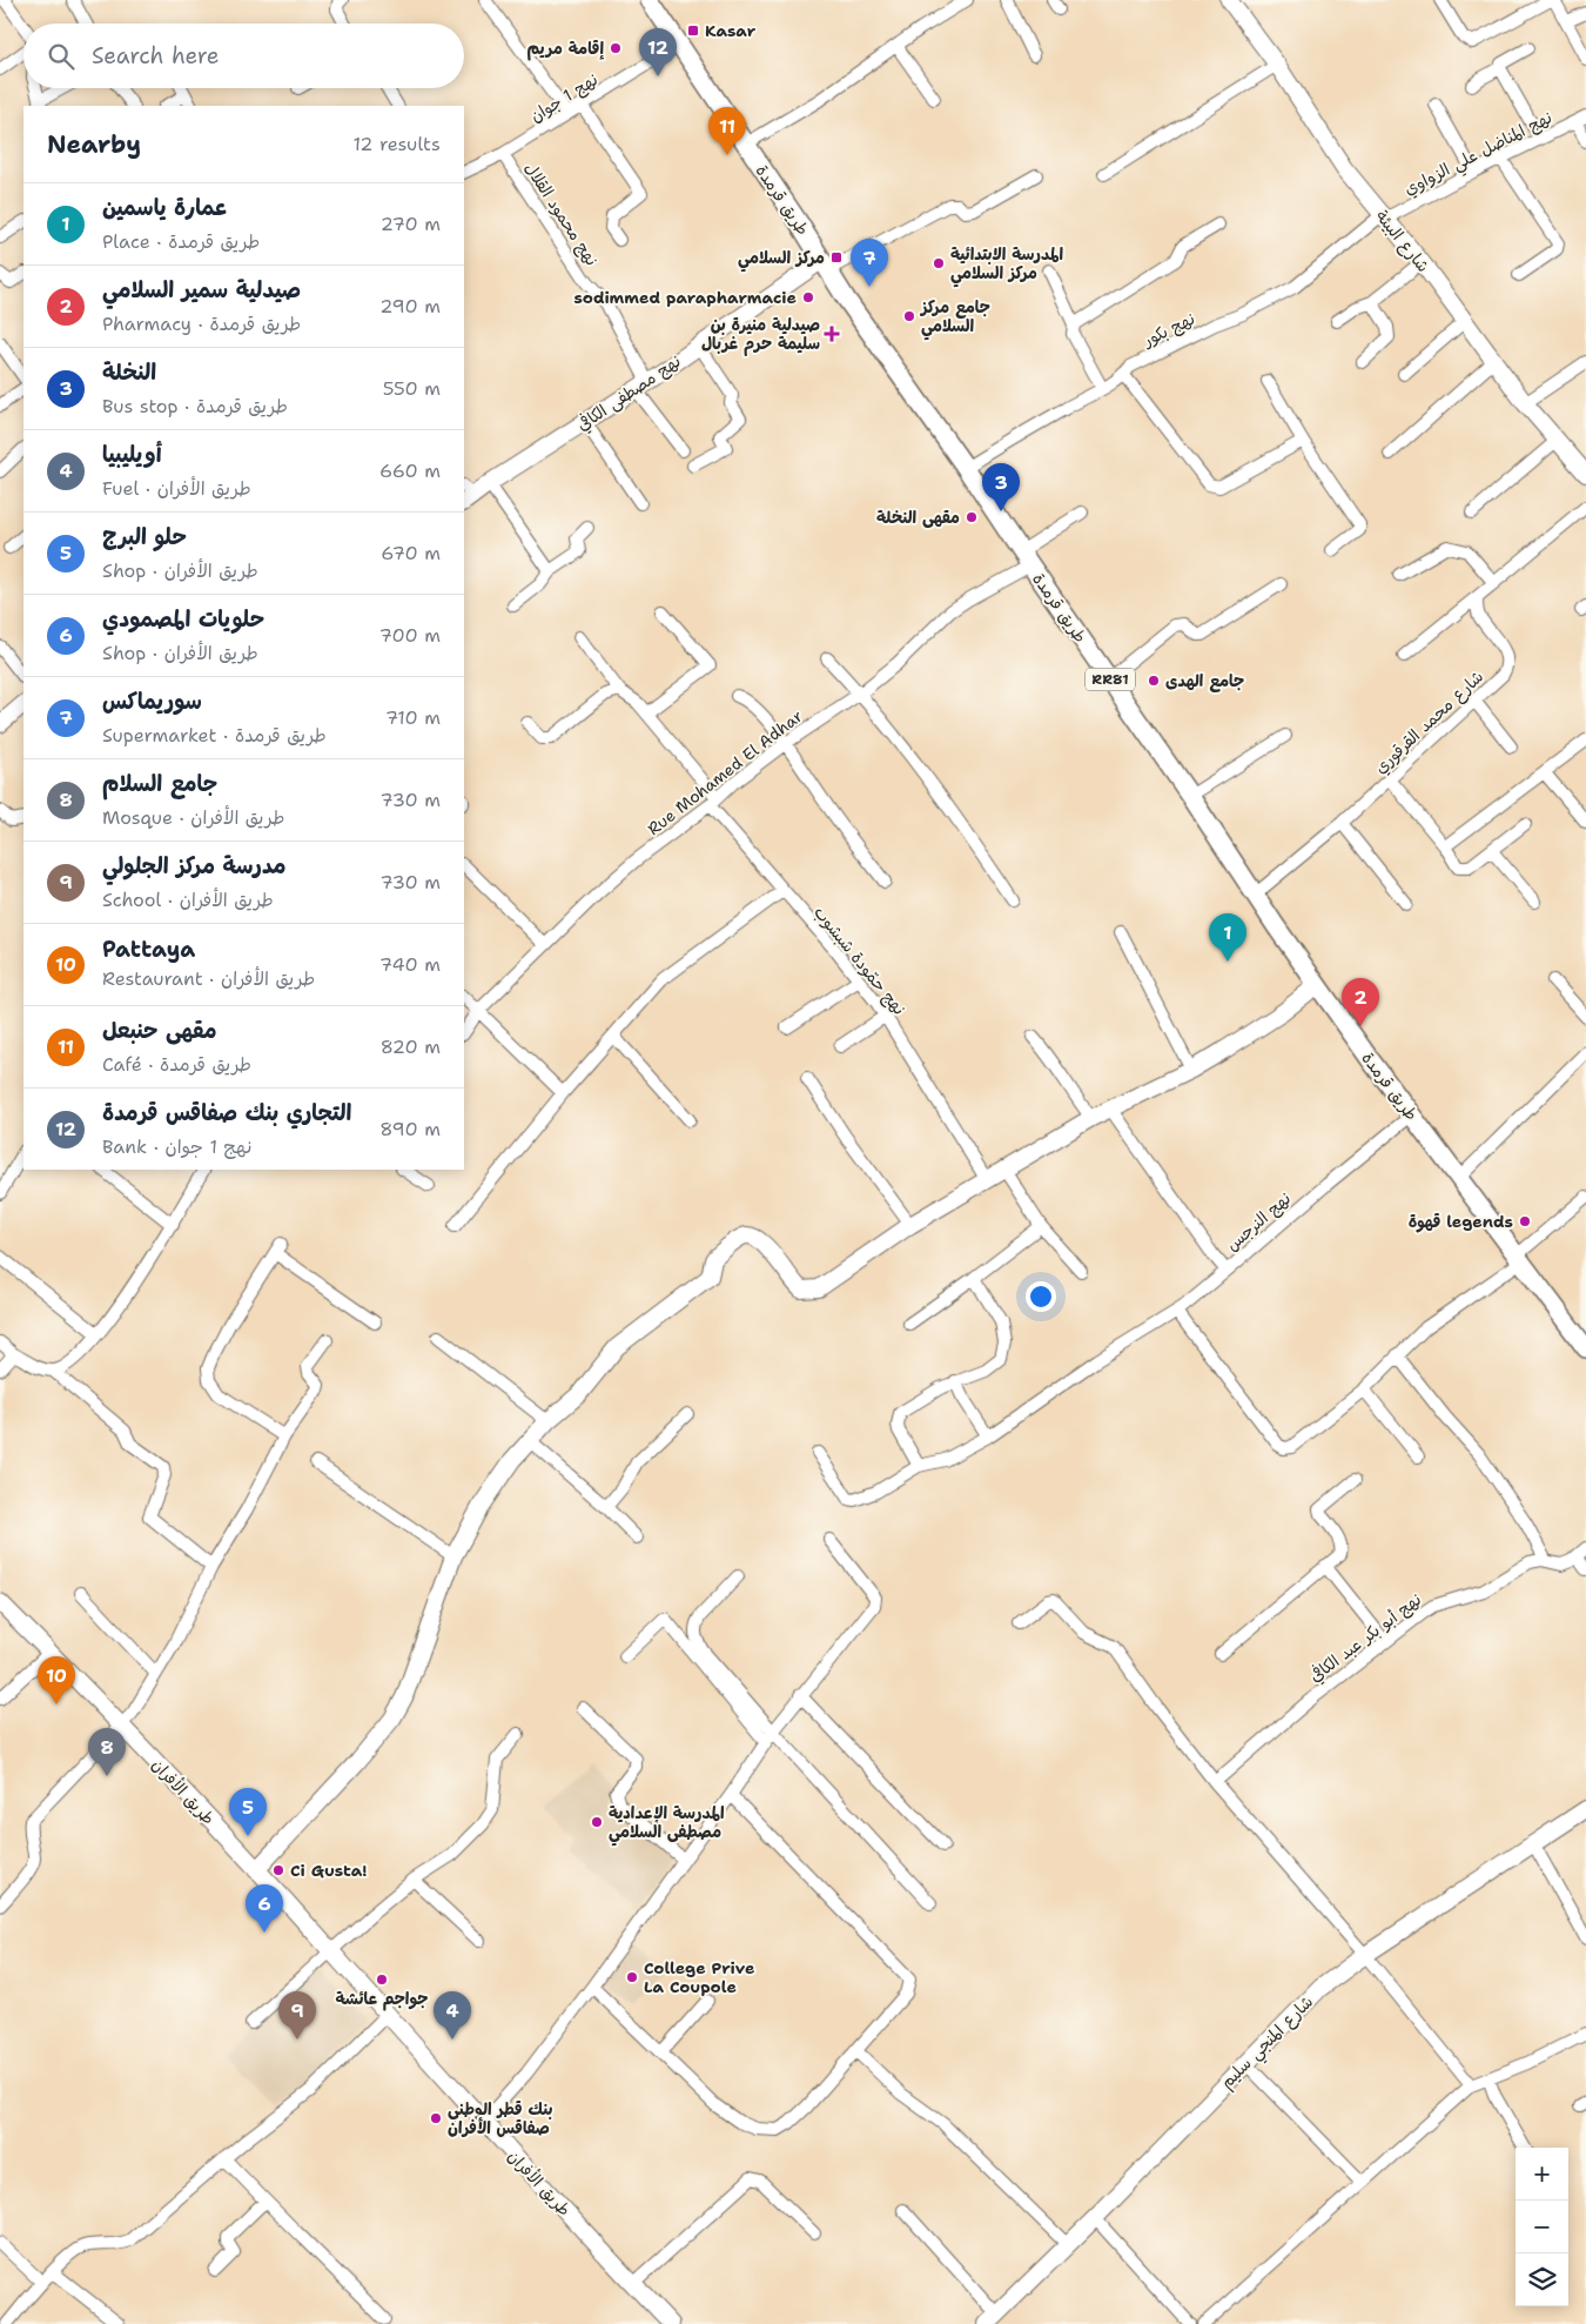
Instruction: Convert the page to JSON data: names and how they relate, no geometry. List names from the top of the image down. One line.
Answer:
{"streets":{"main road":["طريق قرمدة","RR81"],"street":["نهج 1 جوان","نهج المناضل علي الزواوي","نهج محمود القلال","شارع البيئة","نهج بكور","نهج مصطفى الكافي","شارع محمد القرقوري","Rue Mohamed El Adhar","نهج حمّودة شبشوب","نهج النرجس","نهج أبو بكر عبد الكافي","طريق الأفران","شارع المنجي سليم"]},"crossings":[["نهج 1 جوان","طريق قرمدة"],["نهج 1 جوان","نهج محمود القلال"],["نهج المناضل علي الزواوي","شارع البيئة"],["نهج المناضل علي الزواوي","نهج بكور"],["طريق قرمدة","نهج بكور"],["طريق قرمدة","نهج مصطفى الكافي"],["طريق قرمدة","شارع محمد القرقوري"],["طريق قرمدة","Rue Mohamed El Adhar"],["طريق قرمدة","نهج النرجس"],["نهج محمود القلال","نهج مصطفى الكافي"],["شارع البيئة","نهج بكور"],["Rue Mohamed El Adhar","نهج حمّودة شبشوب"]],"places":{"transit":["Kasar","مركز السلامي"],"other":["إقامة مريم","المدرسة الابتدائية مركز السلامي","sodimmed parapharmacie","جامع مركز السلامي","مقهى النخلة","جامع الهدى","قهوة legends","المدرسة الإعدادية مصطفى السلامي","Ci Gusta!","College Prive La Coupole","جواجم عائشة","بنك قطر الوطني صفاقس الأفران"],"health":["صيدلية منيرة بن سليمة حرم غربال"]},"page":{"search":"Search here","pins":["12","11","7","3","1","2","10","8","5","6","4","9"],"heading":["Nearby","12 results"],"list":[{"mark":"1","name":"عمارة ياسمين","note":"Place · طريق قرمدة","value":"270 m"},{"mark":"2","name":"صيدلية سمير السلامي","note":"Pharmacy · طريق قرمدة","value":"290 m"},{"mark":"3","name":"النخلة","note":"Bus stop · طريق قرمدة","value":"550 m"},{"mark":"4","name":"أويليبيا","note":"Fuel · طريق الأفران","value":"660 m"},{"mark":"5","name":"حلو البرج","note":"Shop · طريق الأفران","value":"670 m"},{"mark":"6","name":"حلويات المصمودي","note":"Shop · طريق الأفران","value":"700 m"},{"mark":"7","name":"سوريماكس","note":"Supermarket · طريق قرمدة","value":"710 m"},{"mark":"8","name":"جامع السلام","note":"Mosque · طريق الأفران","value":"730 m"},{"mark":"9","name":"مدرسة مركز الجلولي","note":"School · طريق الأفران","value":"730 m"},{"mark":"10","name":"Pattaya","note":"Restaurant · طريق الأفران","value":"740 m"},{"mark":"11","name":"مقهى حنبعل","note":"Café · طريق قرمدة","value":"820 m"},{"mark":"12","name":"التجاري بنك صفاقس قرمدة","note":"Bank · نهج 1 جوان","value":"890 m"}],"map_buttons":["+","−"]}}
